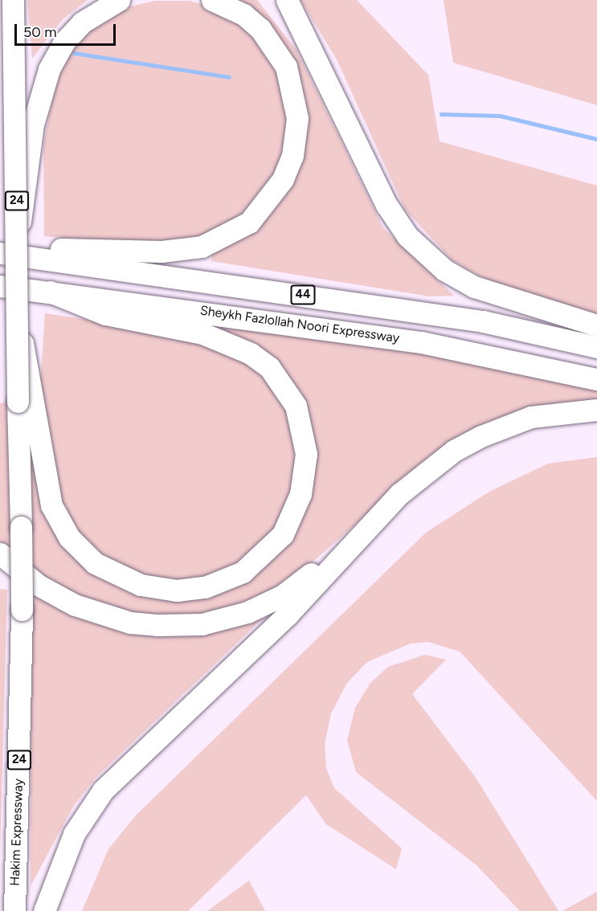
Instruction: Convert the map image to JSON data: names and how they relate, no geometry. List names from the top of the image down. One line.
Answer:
{"streets":{"highway":["24","44","Sheykh Fazlollah Noori Expressway","Hakim Expressway"]},"crossings":[["24","Hakim Expressway"]],"scale_bar":"50 m"}
